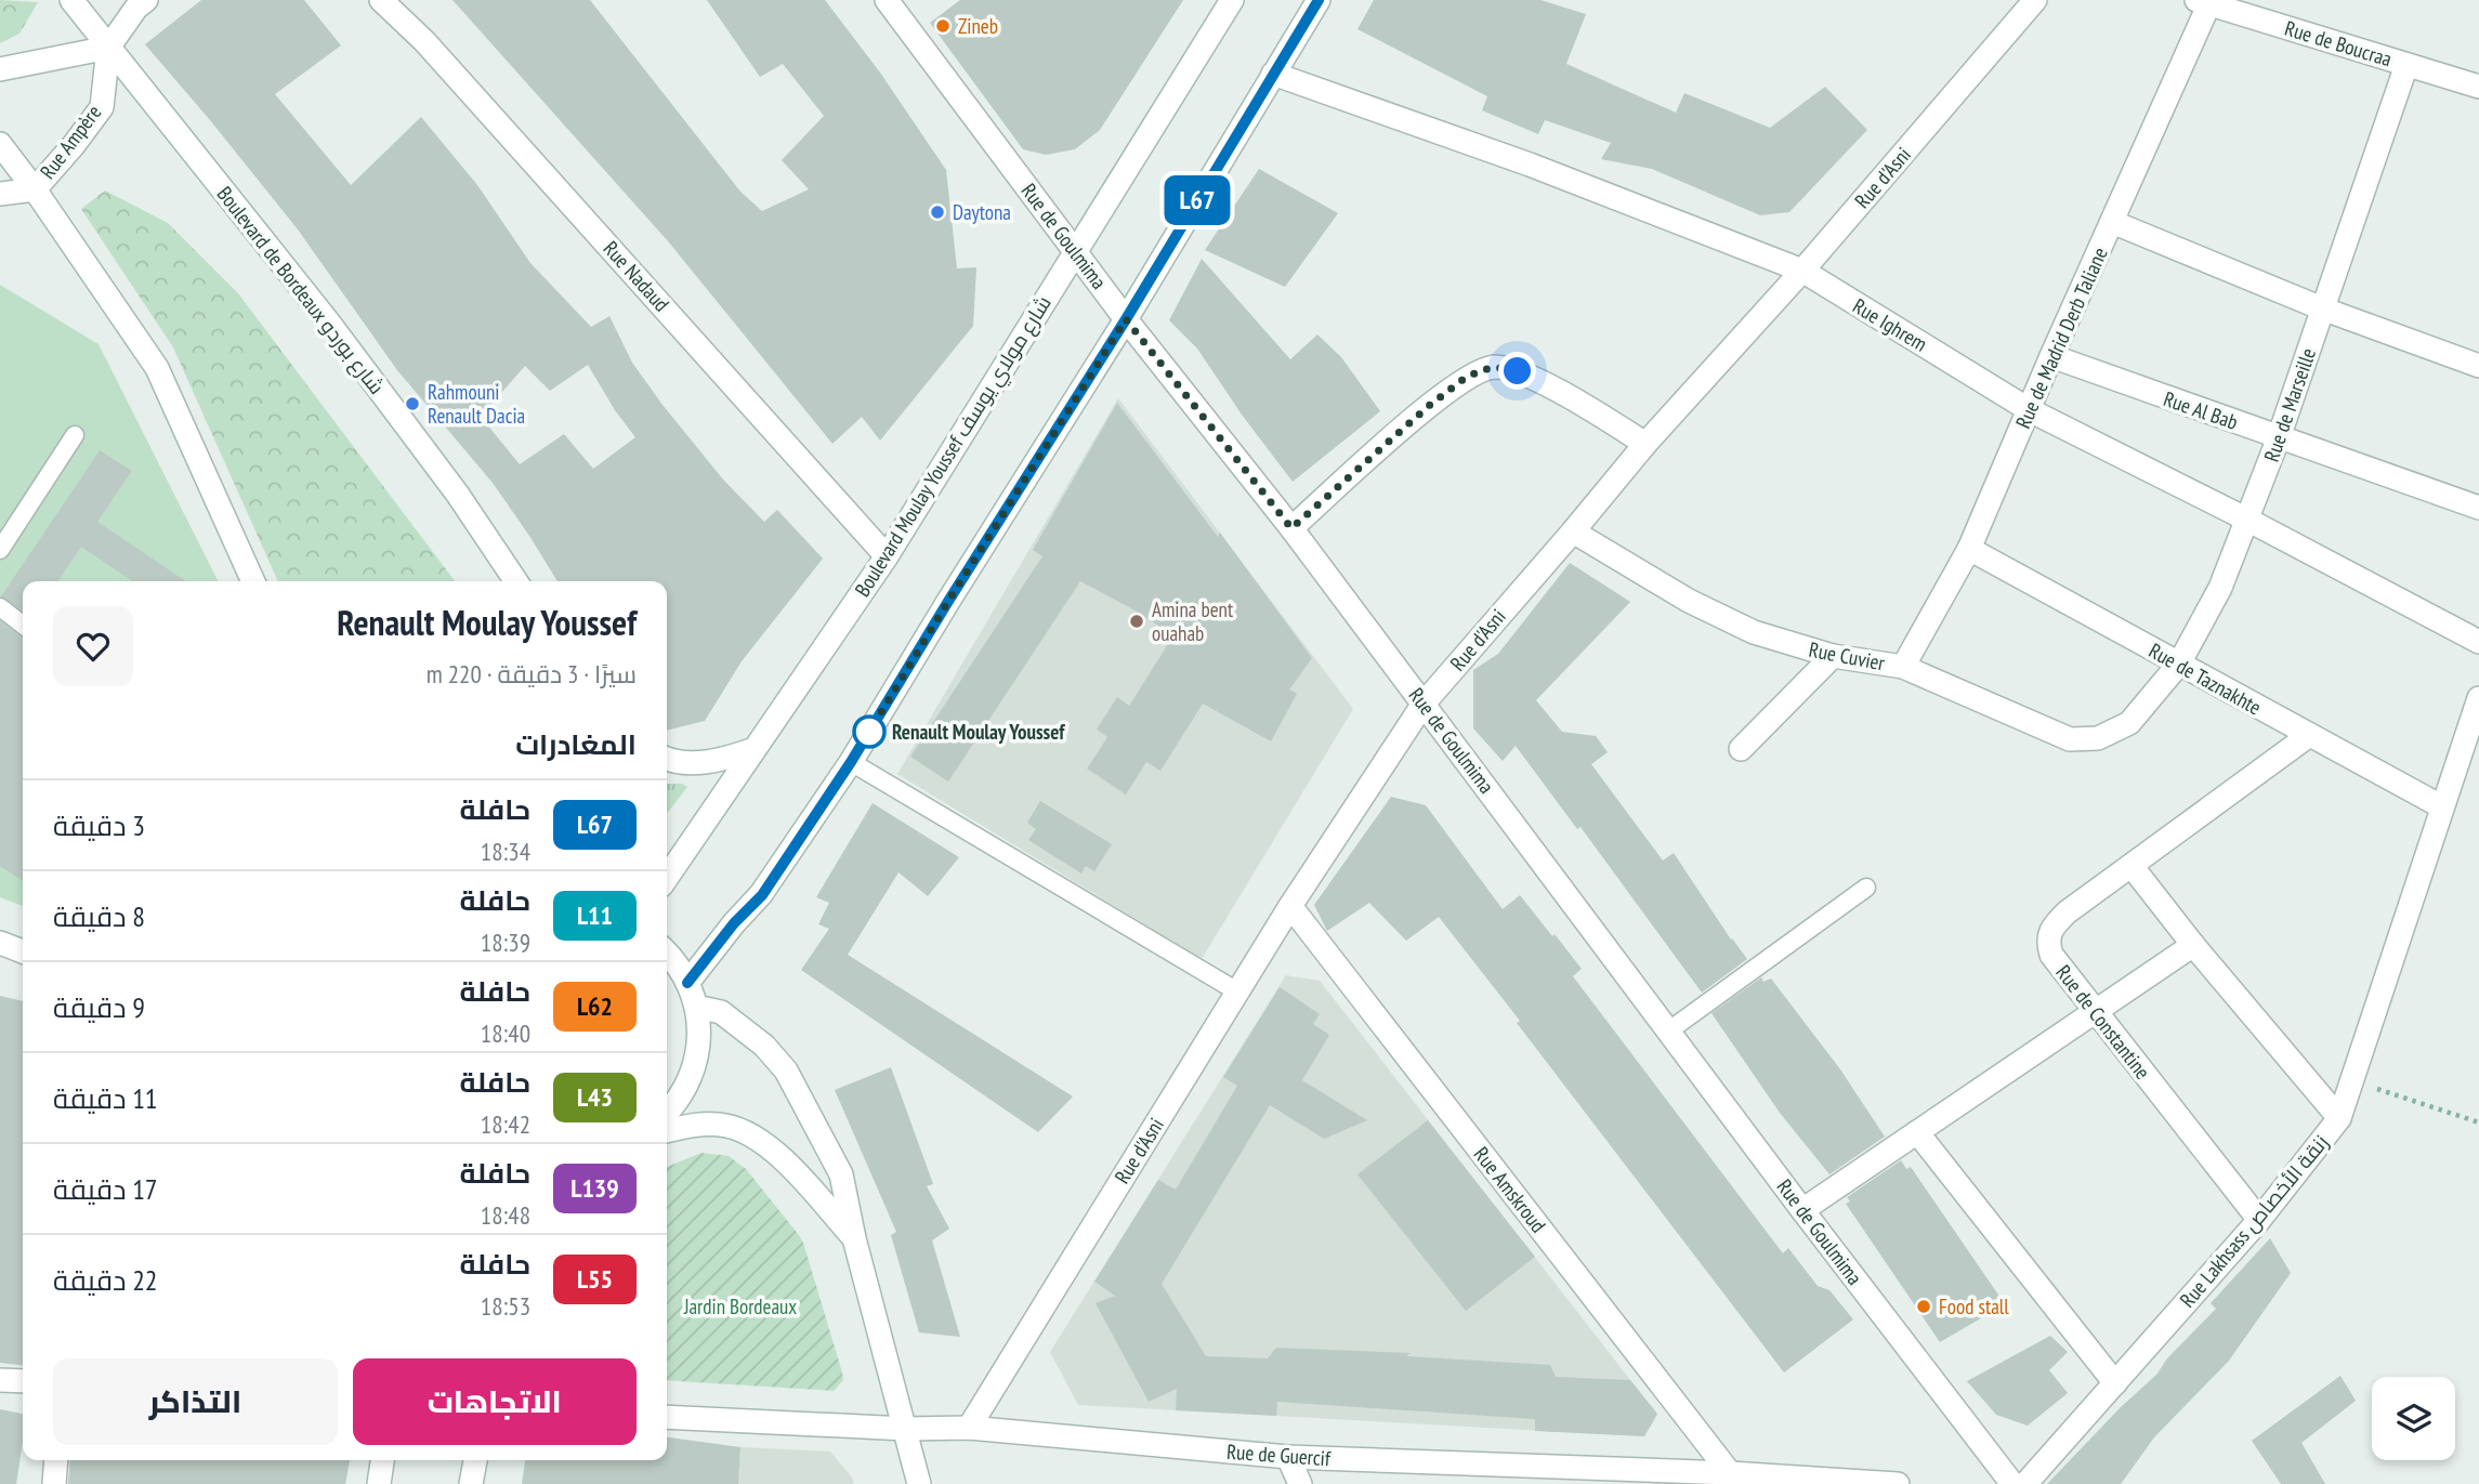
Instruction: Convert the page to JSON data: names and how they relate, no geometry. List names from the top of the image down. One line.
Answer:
{"streets":{"street":["Rue de Boucraa","Rue Ampère","Rue d'Asni","Rue de Goulmima","Rue Nadaud","Boulevard de Bordeaux شارع بوردو","Rue Ighrem","Rue de Madrid Derb Taliane","Rue de Marseille","Rue Al Bab","Boulevard Moulay Youssef شارع مولاي يوسف","Rue Cuvier","Rue de Taznakhte","Rue de Constantine","Rue Amskroud","Rue Lakhsass زنقة الأخصاص","Rue de Guercif"]},"crossings":[["Rue de Boucraa","Rue de Madrid Derb Taliane"],["Rue de Boucraa","Rue de Marseille"],["Rue Ampère","Boulevard de Bordeaux شارع بوردو"],["Rue d'Asni","Rue de Goulmima"],["Rue d'Asni","Rue Ighrem"],["Rue d'Asni","Rue Cuvier"],["Rue d'Asni","Rue Amskroud"],["Rue d'Asni","Rue de Guercif"],["Rue de Goulmima","Boulevard Moulay Youssef شارع مولاي يوسف"],["Rue Nadaud","Boulevard Moulay Youssef شارع مولاي يوسف"],["Rue Ighrem","Rue de Madrid Derb Taliane"],["Rue Ighrem","Rue de Marseille"],["Rue de Madrid Derb Taliane","Rue Al Bab"],["Rue de Madrid Derb Taliane","Rue Cuvier"],["Rue de Madrid Derb Taliane","Rue de Taznakhte"],["Rue de Marseille","Rue Al Bab"],["Rue de Marseille","Rue Cuvier"],["Rue de Marseille","Rue de Taznakhte"],["Rue de Taznakhte","Rue de Constantine"],["Rue de Taznakhte","Rue Lakhsass زنقة الأخصاص"],["Rue de Constantine","Rue Lakhsass زنقة الأخصاص"],["Rue Amskroud","Rue de Guercif"]],"parks":["Jardin Bordeaux"],"places":["Zineb","Daytona","Rahmouni Renault Dacia","Amina bent ouahab","Renault Moulay Youssef","Food stall"],"lines":["bus line L67"],"page":{"on_map":"L67","heading":[["Renault Moulay Youssef","سيرًا · 3 دقيقة · 220 m"],"المغادرات"],"list":[{"mark":"L67","name":"حافلة","note":"18:34","value":"3 دقيقة"},{"mark":"L11","name":"حافلة","note":"18:39","value":"8 دقيقة"},{"mark":"L62","name":"حافلة","note":"18:40","value":"9 دقيقة"},{"mark":"L43","name":"حافلة","note":"18:42","value":"11 دقيقة"},{"mark":"L139","name":"حافلة","note":"18:48","value":"17 دقيقة"},{"mark":"L55","name":"حافلة","note":"18:53","value":"22 دقيقة"}],"buttons":["الاتجاهات","التذاكر"]}}
